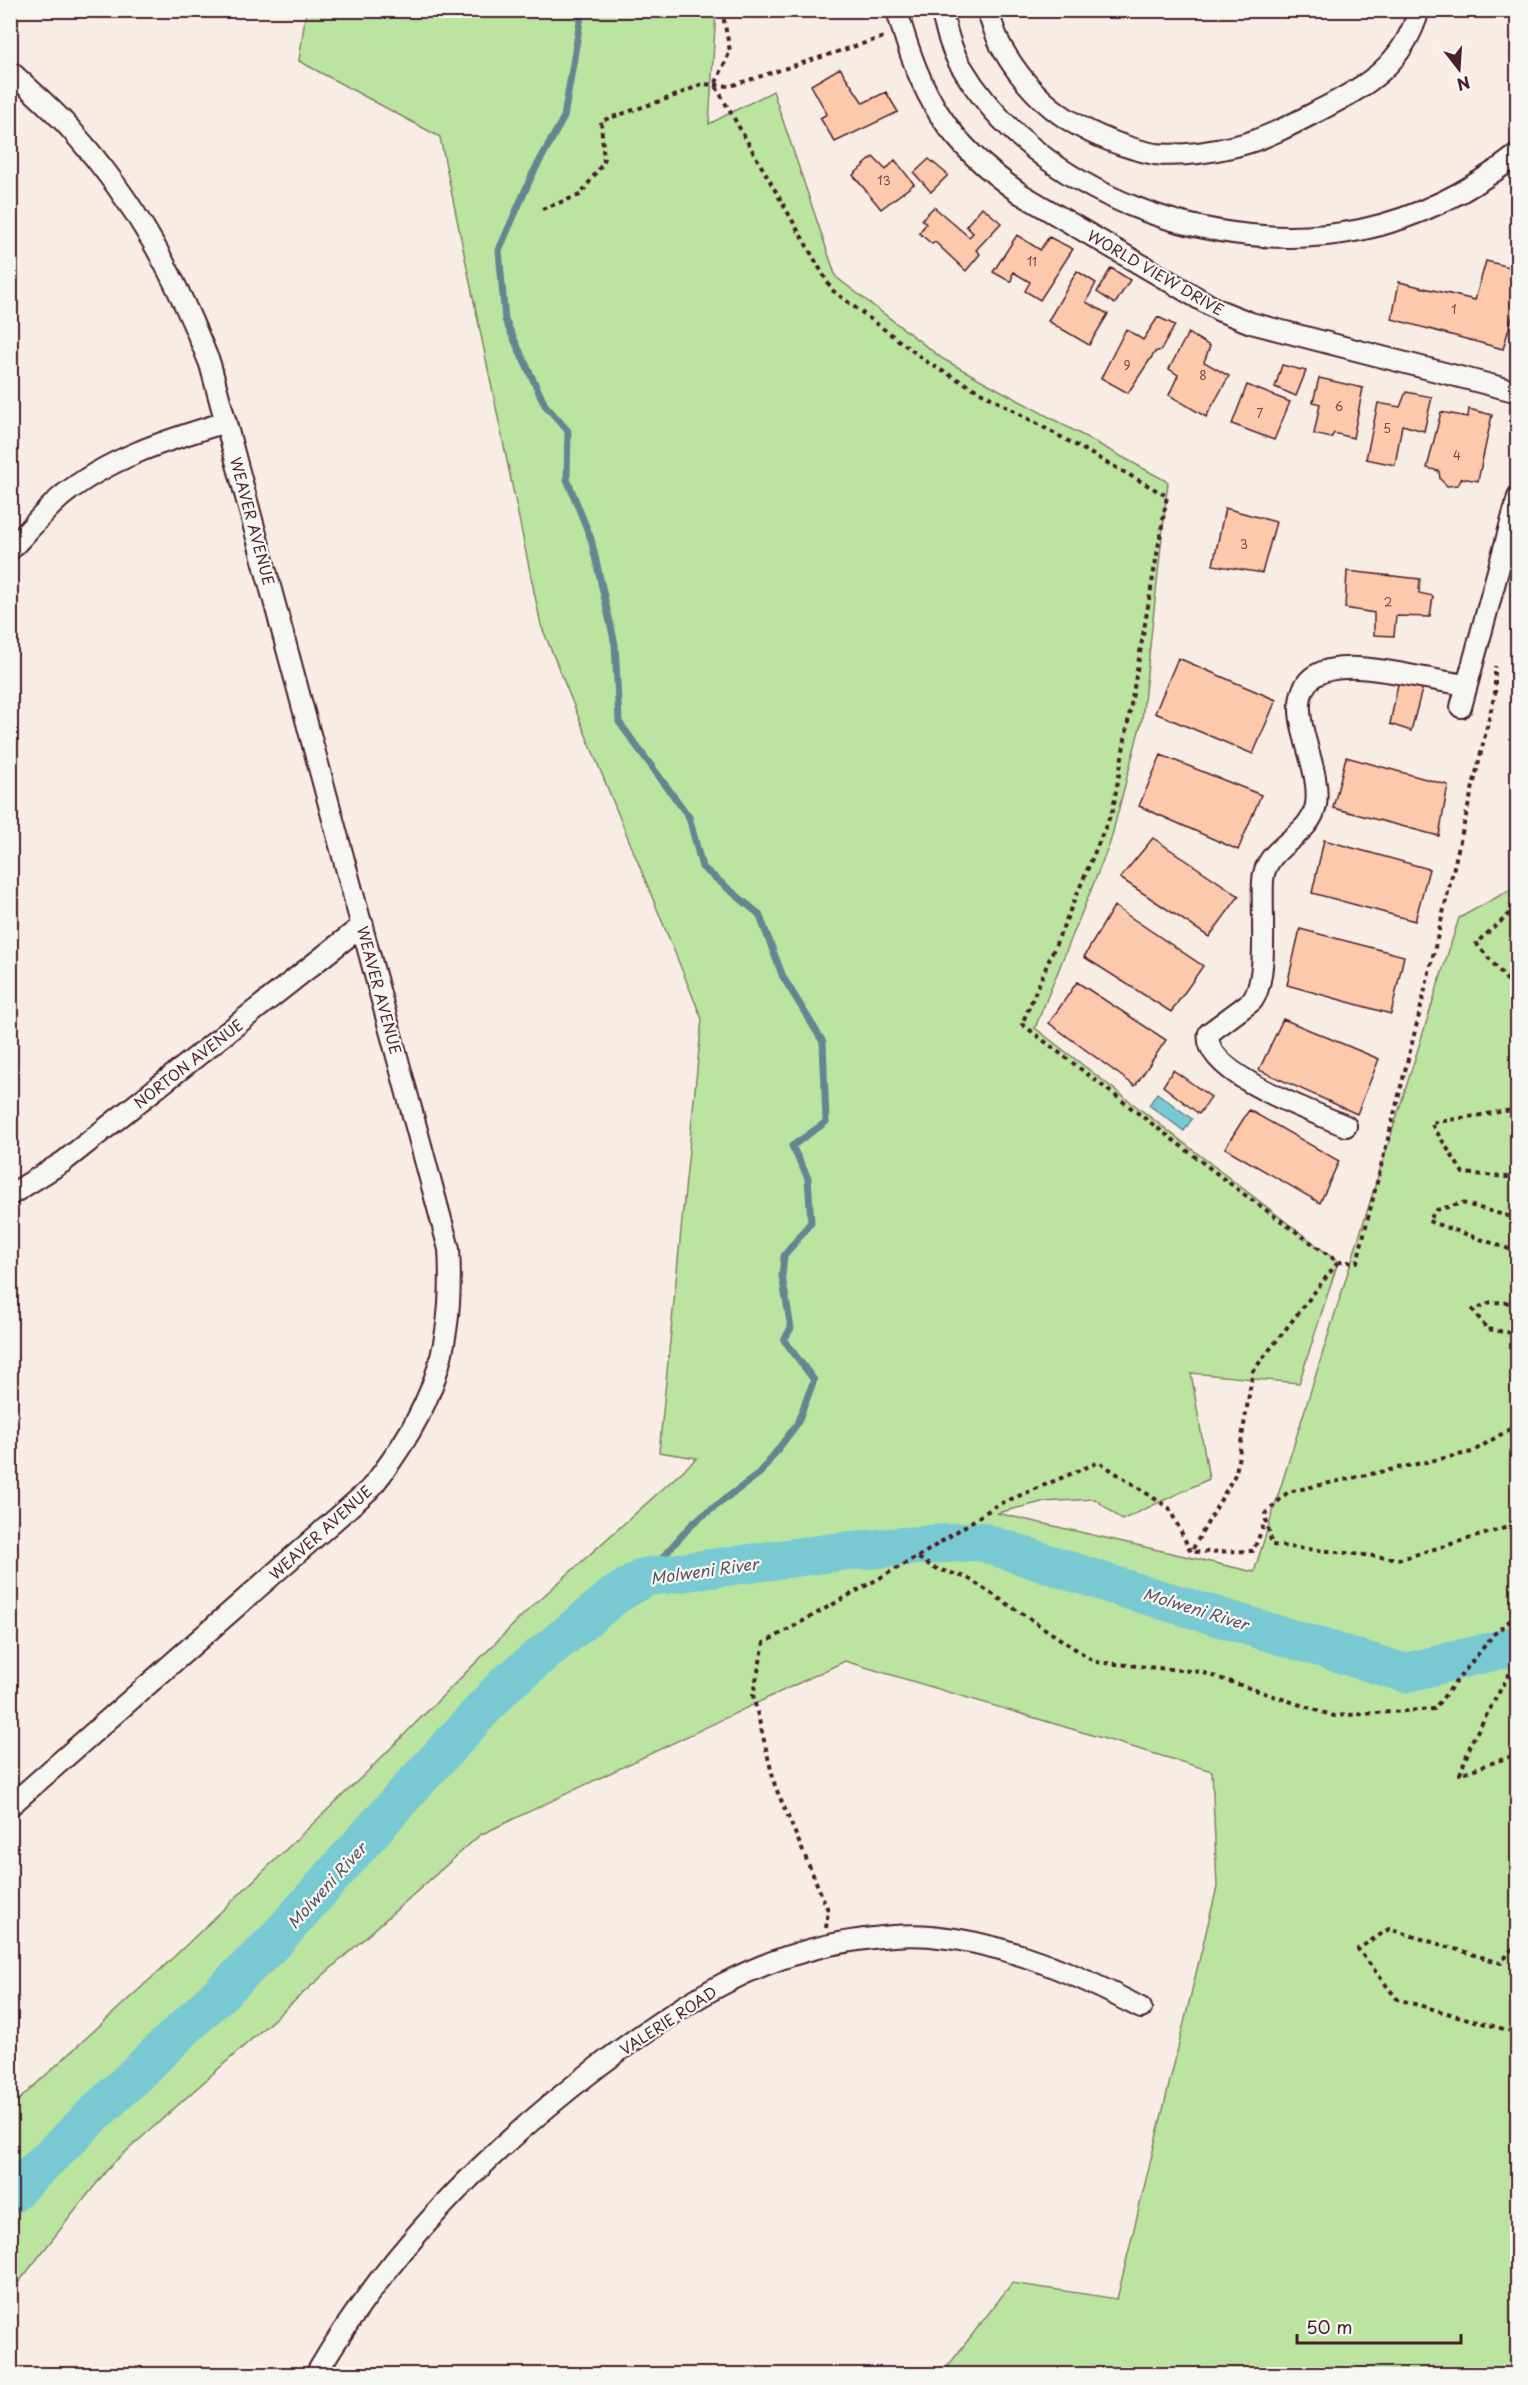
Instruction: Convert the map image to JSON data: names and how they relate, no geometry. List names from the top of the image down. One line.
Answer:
{"streets":{"street":["WORLD VIEW DRIVE","WEAVER AVENUE","NORTON AVENUE","VALERIE ROAD"]},"crossings":[["WEAVER AVENUE","NORTON AVENUE"]],"water":["Molweni River"],"house_numbers":["13","11","1","9","8","6","7","5","4","3","2"],"scale_bar":"50 m","north":"bottom"}
